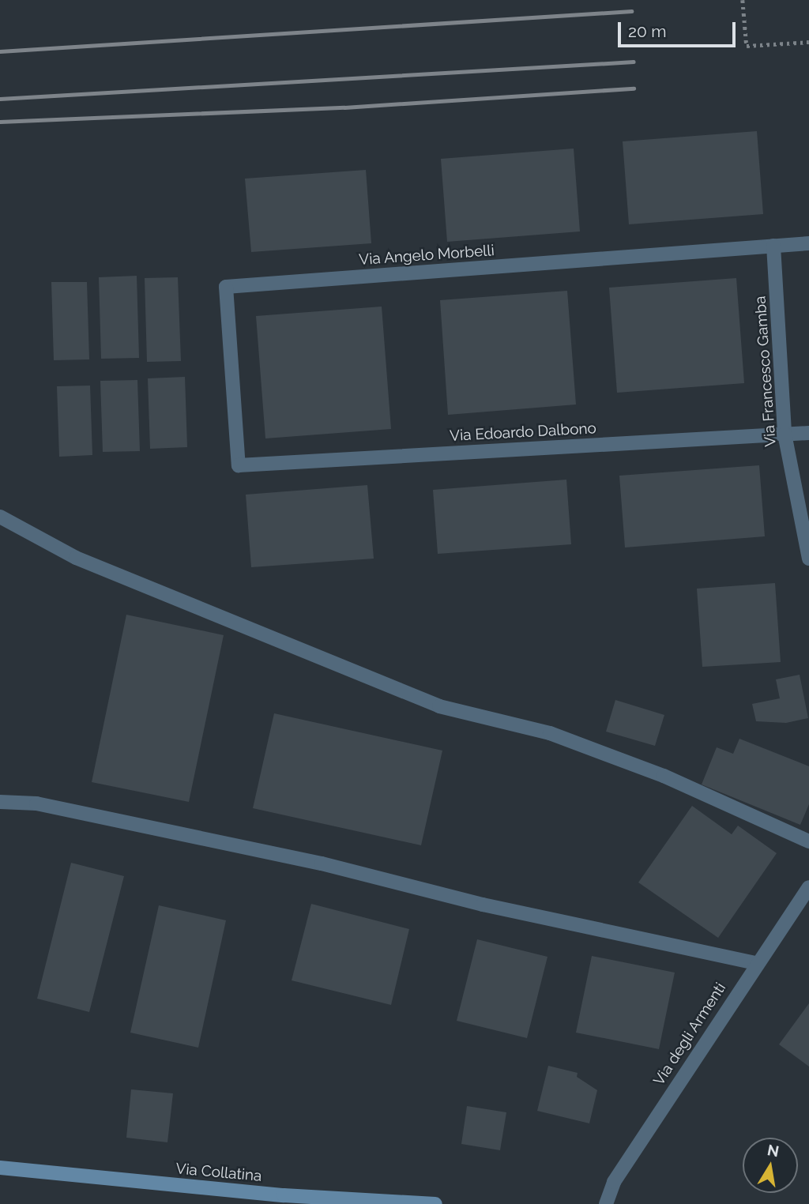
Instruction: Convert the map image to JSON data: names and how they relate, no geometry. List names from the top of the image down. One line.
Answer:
{"streets":{"street":["Via Angelo Morbelli","Via Francesco Gamba","Via Edoardo Dalbono","Via degli Armenti","Via Collatina"]},"crossings":[["Via Angelo Morbelli","Via Francesco Gamba"],["Via Angelo Morbelli","Via Edoardo Dalbono"],["Via Francesco Gamba","Via Edoardo Dalbono"]],"scale_bar":"20 m","north":"top"}
